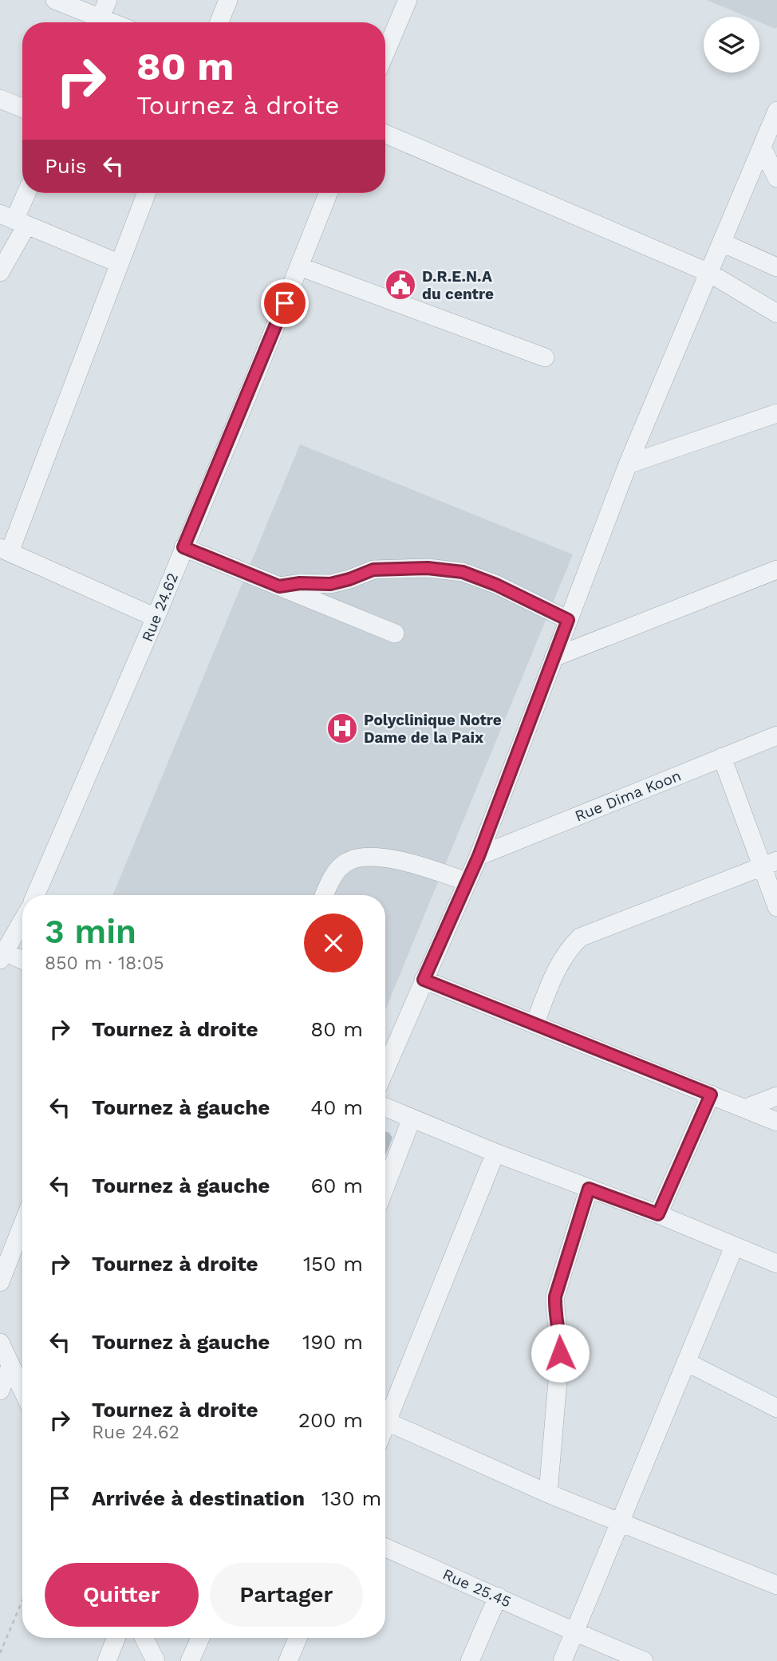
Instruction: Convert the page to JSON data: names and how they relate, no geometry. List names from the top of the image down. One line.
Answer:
{"streets":{"street":["Rue 24.62","Rue Dima Koon","Rue 25.45"]},"places":{"public building":["D.R.E.N.A du centre"],"hospital":["Polyclinique Notre Dame de la Paix"]},"page":{"turn":["80 m","Tournez à droite"],"then":"Puis","heading":["3 min","850 m · 18:05"],"list":[{"name":"Tournez à droite","value":"80 m"},{"name":"Tournez à gauche","value":"40 m"},{"name":"Tournez à gauche","value":"60 m"},{"name":"Tournez à droite","value":"150 m"},{"name":"Tournez à gauche","value":"190 m"},{"name":"Tournez à droite","note":"Rue 24.62","value":"200 m"},{"name":"Arrivée à destination","value":"130 m"}],"buttons":["Quitter","Partager"]}}
